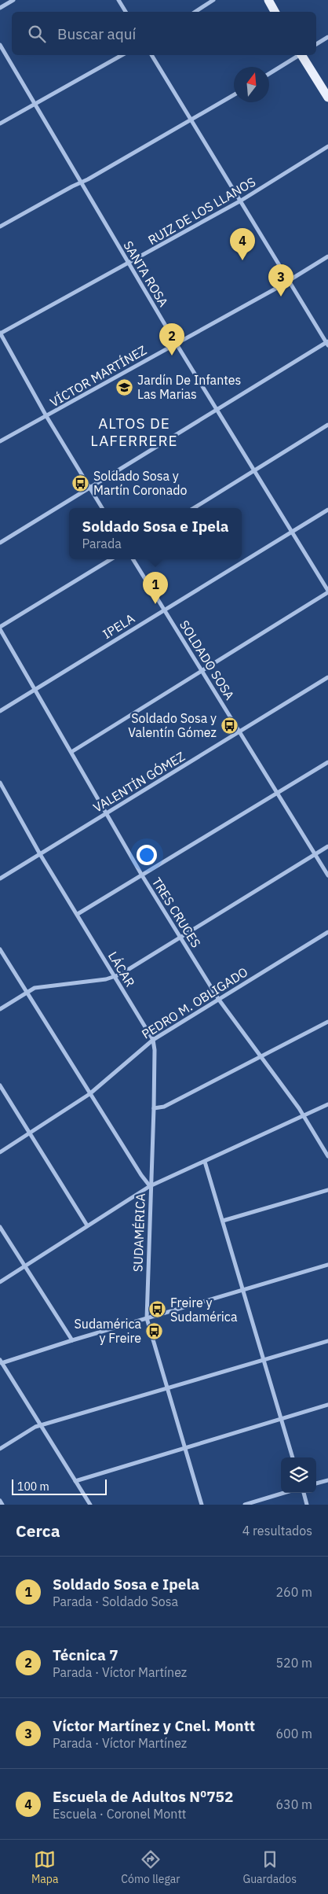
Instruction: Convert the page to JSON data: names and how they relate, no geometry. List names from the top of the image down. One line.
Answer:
{"streets":{"street":["RUIZ DE LOS LLANOS","SANTA ROSA","VÍCTOR MARTÍNEZ","IPELA","SOLDADO SOSA","VALENTÍN GÓMEZ","TRES CRUCES","LÁCAR","PEDRO M. OBLIGADO","SUDAMÉRICA"]},"crossings":[["RUIZ DE LOS LLANOS","SANTA ROSA"],["SANTA ROSA","VÍCTOR MARTÍNEZ"],["SANTA ROSA","IPELA"],["IPELA","SOLDADO SOSA"],["IPELA","TRES CRUCES"],["SOLDADO SOSA","VALENTÍN GÓMEZ"],["VALENTÍN GÓMEZ","TRES CRUCES"],["VALENTÍN GÓMEZ","LÁCAR"],["TRES CRUCES","PEDRO M. OBLIGADO"],["LÁCAR","PEDRO M. OBLIGADO"],["LÁCAR","SUDAMÉRICA"],["PEDRO M. OBLIGADO","SUDAMÉRICA"]],"districts":["ALTOS DE LAFERRERE"],"places":{"school or university":["Jardín De Infantes Las Marias"],"bus stop":["Soldado Sosa y Martín Coronado","Soldado Sosa y Valentín Gómez","Freire y Sudamérica","Sudamérica y Freire"]},"scale_bar":"100 m","north":"top","page":{"search":"Buscar aquí","pins":["4","3","2","1"],"popup":["Soldado Sosa e Ipela","Parada"],"scale":"100 m","heading":["Cerca","4 resultados"],"list":[{"mark":"1","name":"Soldado Sosa e Ipela","note":"Parada · Soldado Sosa","value":"260 m"},{"mark":"2","name":"Técnica 7","note":"Parada · Víctor Martínez","value":"520 m"},{"mark":"3","name":"Víctor Martínez y Cnel. Montt","note":"Parada · Víctor Martínez","value":"600 m"},{"mark":"4","name":"Escuela de Adultos Nº752","note":"Escuela · Coronel Montt","value":"630 m"}],"nav":["Mapa","Cómo llegar","Guardados"]}}
